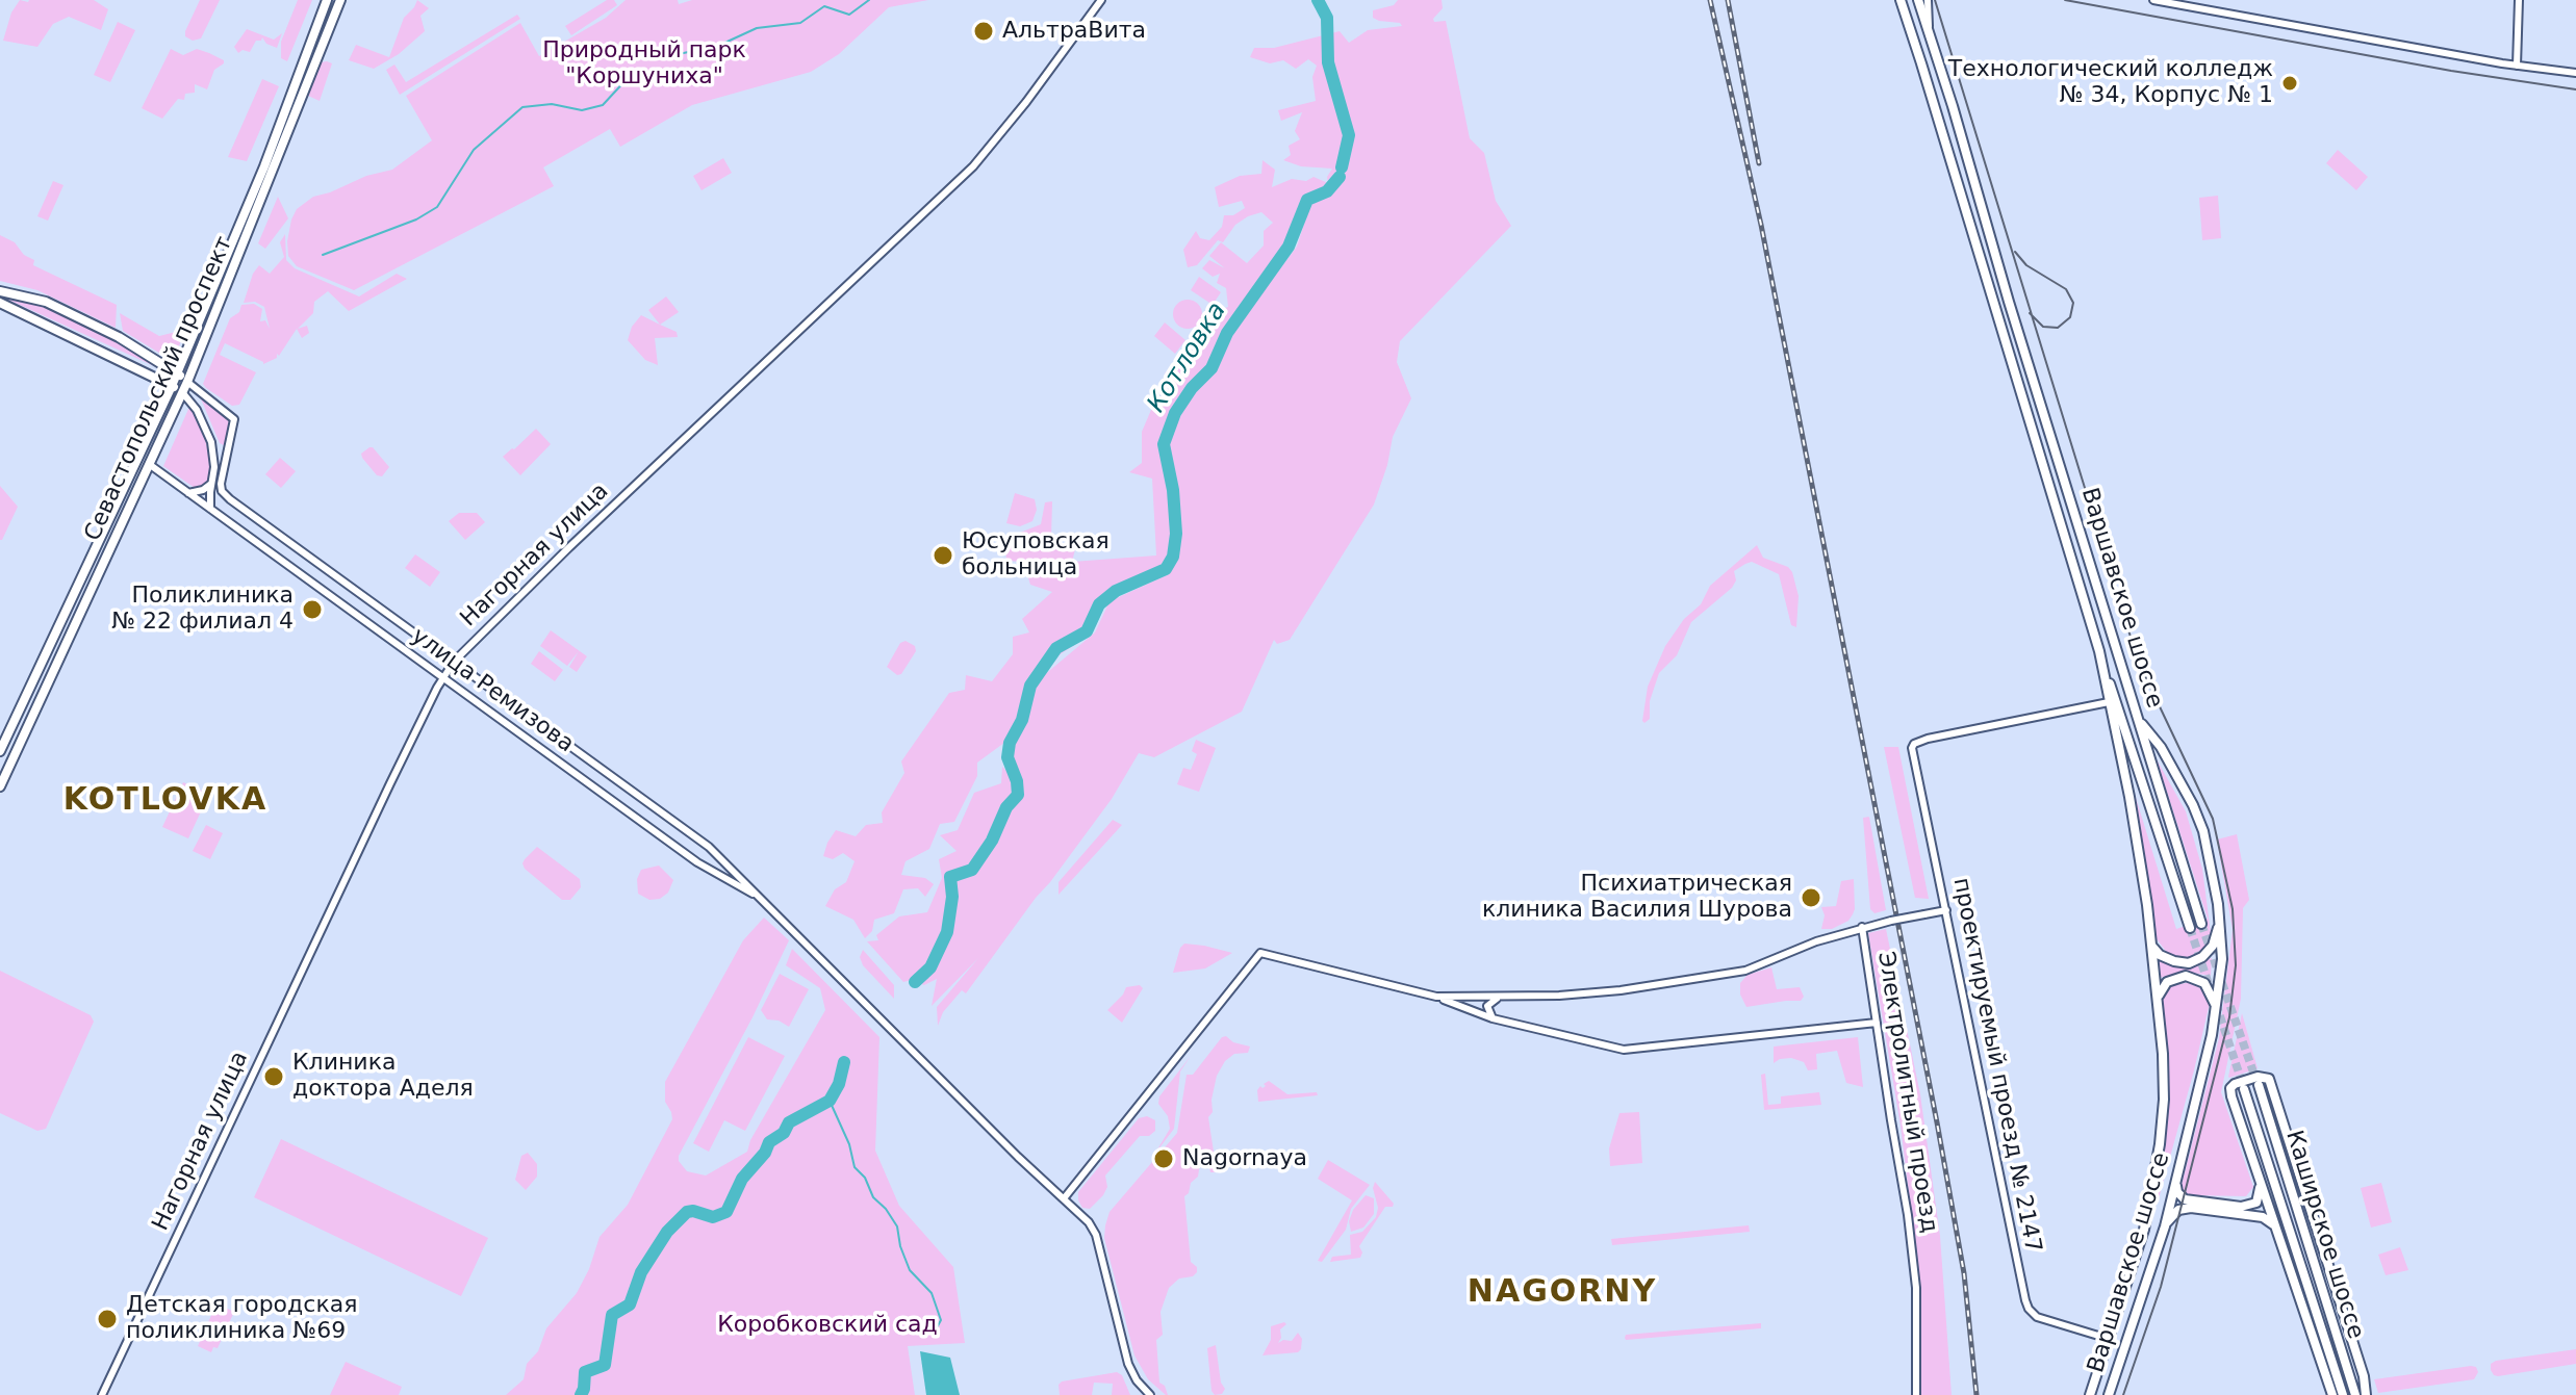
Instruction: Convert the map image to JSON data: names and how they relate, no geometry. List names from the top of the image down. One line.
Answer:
{"streets":{"main road":["Севастопольский проспект","Варшавское шоссе","Каширское шоссе"],"street":["Нагорная улица","улица Ремизова","проектируемый проезд № 2147","Электролитный проезд"]},"crossings":[["Севастопольский проспект","улица Ремизова"],["Нагорная улица","улица Ремизова"],["Варшавское шоссе","проектируемый проезд № 2147"],["улица Ремизова","Электролитный проезд"]],"districts":["KOTLOVKA","NAGORNY"],"water":["Котловка"],"parks":["Природный парк \"Коршуниха\"","Коробковский сад"],"places":["АльтраВита","Технологический колледж № 34, Корпус № 1","Юсуповская больница","Поликлиника № 22 филиал 4","Психиатрическая клиника Василия Шурова","Клиника доктора Аделя","Nagornaya","Детская городская поликлиника №69"]}
